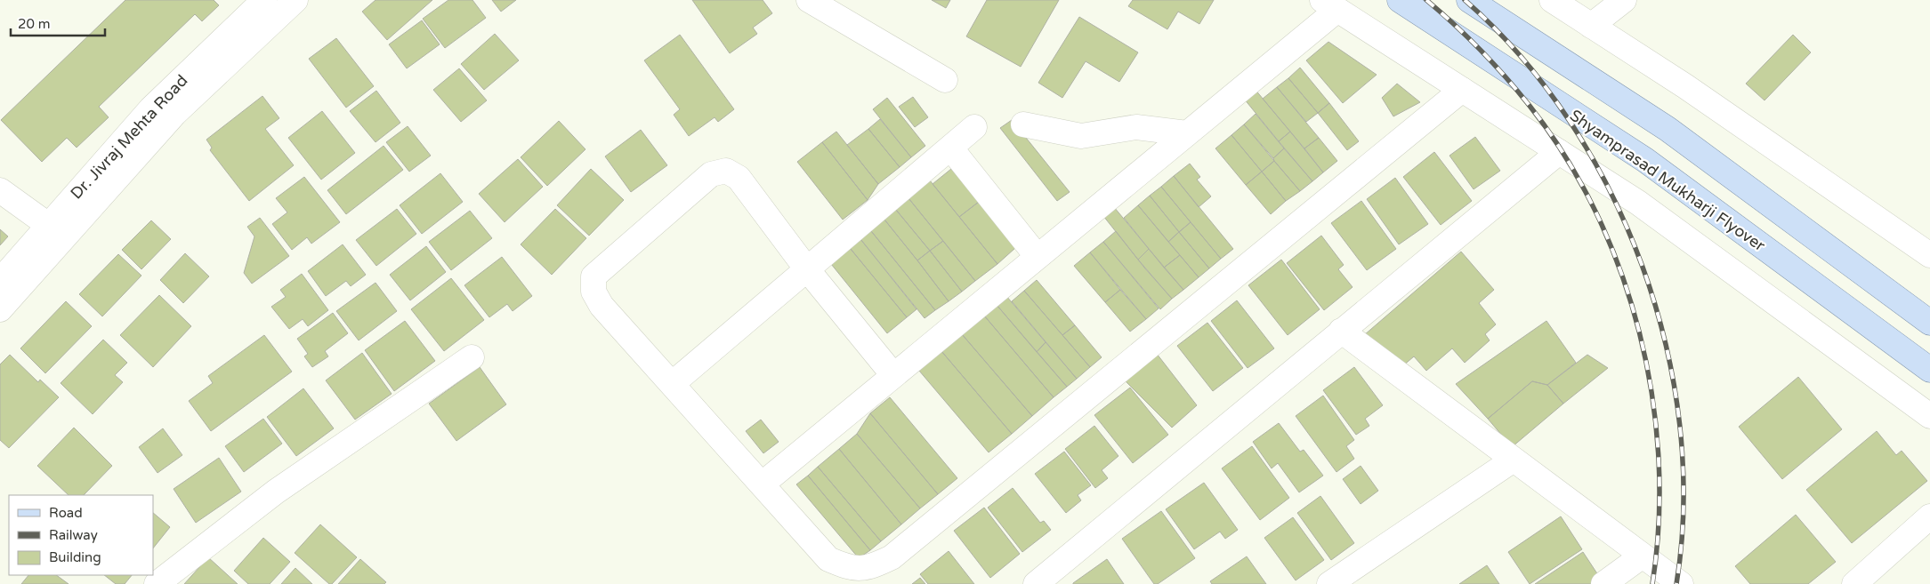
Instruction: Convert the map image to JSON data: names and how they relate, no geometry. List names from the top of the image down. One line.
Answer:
{"streets":{"main road":["Shyamprasad Mukharji Flyover"],"street":["Dr. Jivraj Mehta Road"]},"legend":["Road","Railway","Building"],"scale_bar":"20 m"}
